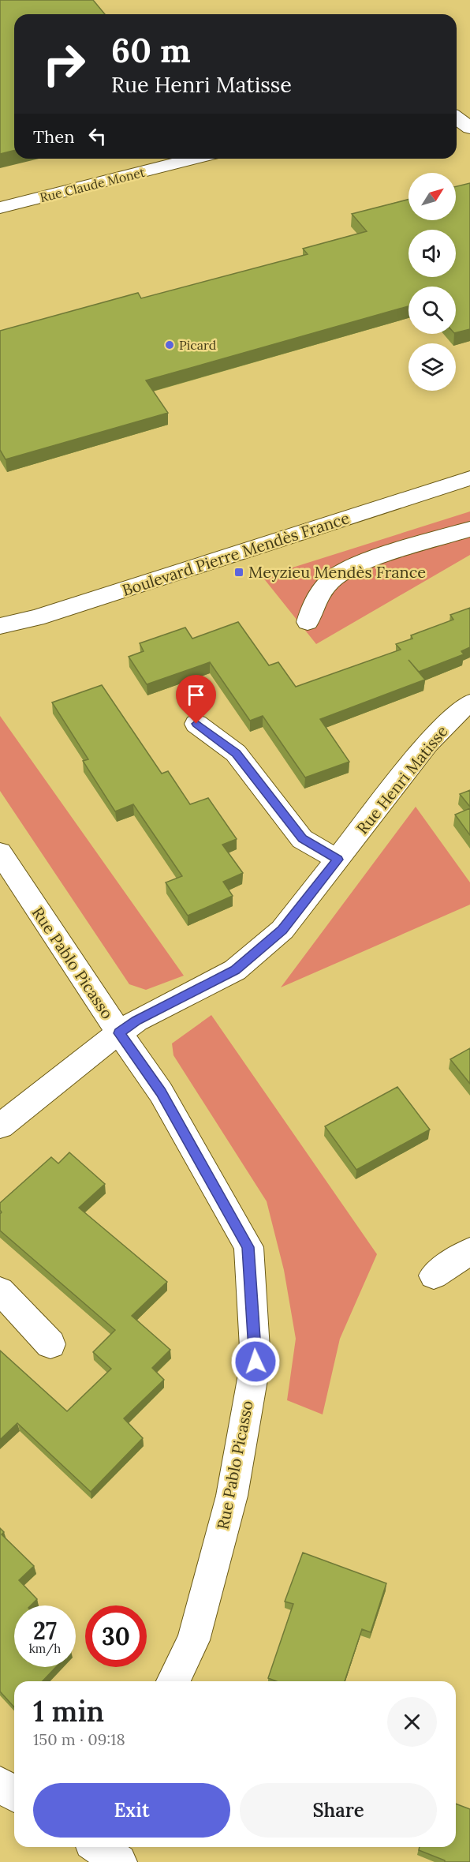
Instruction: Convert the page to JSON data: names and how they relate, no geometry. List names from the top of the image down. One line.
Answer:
{"streets":{"street":["Rue Claude Monet","Boulevard Pierre Mendès France","Rue Henri Matisse","Rue Pablo Picasso"]},"crossings":[["Rue Henri Matisse","Rue Pablo Picasso"]],"places":{"other":["Picard"],"transit":["Meyzieu Mendès France"]},"north":"top right","page":{"turn":["60 m","Rue Henri Matisse"],"then":"Then","speed":"27 km/h","limit":"30","heading":["1 min","150 m · 09:18"],"buttons":["Exit","Share"]}}
